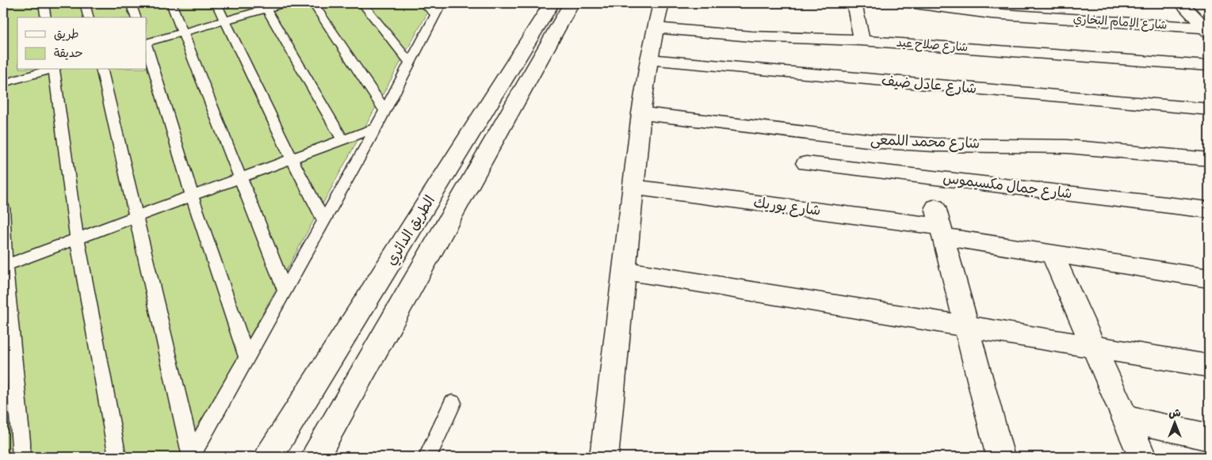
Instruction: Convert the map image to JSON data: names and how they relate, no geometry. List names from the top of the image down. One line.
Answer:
{"streets":{"main road":["شارع الإمام البخاري","شارع صلاح عيد","شارع عادل ضيف","شارع محمد اللمعى","شارع جمال مكسيموس","شارع بوريك","الطريق الدائري"]},"legend":["طريق","حديقة"],"north":"top"}
